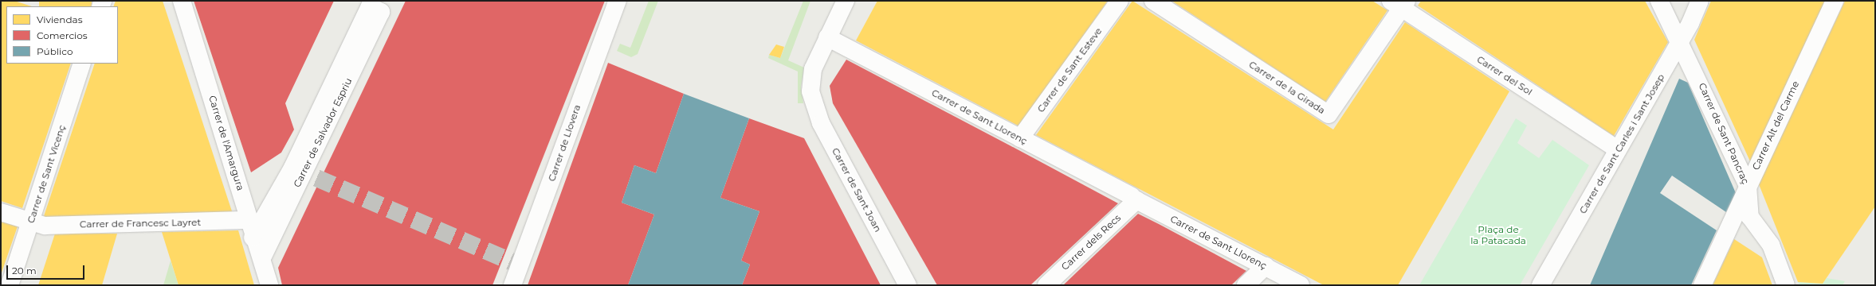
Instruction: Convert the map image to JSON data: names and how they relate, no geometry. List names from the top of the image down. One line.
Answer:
{"streets":{"street":["Carrer de Sant Esteve","Carrer del Sol","Carrer de la Girada","Carrer de Sant Llorenç","Carrer Alt del Carme","Carrer de Salvador Espriu","Carrer de Sant Pancraç","Carrer de l'Amargura","Carrer de Llovera","Carrer de Sant Carles i Sant Josep","Carrer de Sant Vicenç","Carrer de Sant Joan","Carrer de Francesc Layret","Carrer dels Recs"]},"crossings":[["Carrer de Sant Esteve","Carrer de Sant Llorenç"],["Carrer del Sol","Carrer de la Girada"],["Carrer del Sol","Carrer de Sant Carles i Sant Josep"],["Carrer de Sant Llorenç","Carrer de Sant Joan"],["Carrer de Sant Llorenç","Carrer dels Recs"],["Carrer Alt del Carme","Carrer de Sant Pancraç"],["Carrer de Salvador Espriu","Carrer de l'Amargura"],["Carrer de Sant Pancraç","Carrer de Sant Carles i Sant Josep"],["Carrer de l'Amargura","Carrer de Francesc Layret"],["Carrer de Sant Vicenç","Carrer de Francesc Layret"]],"parks":["Plaça de la Patacada"],"legend":["Viviendas","Comercios","Público"],"scale_bar":"20 m"}
